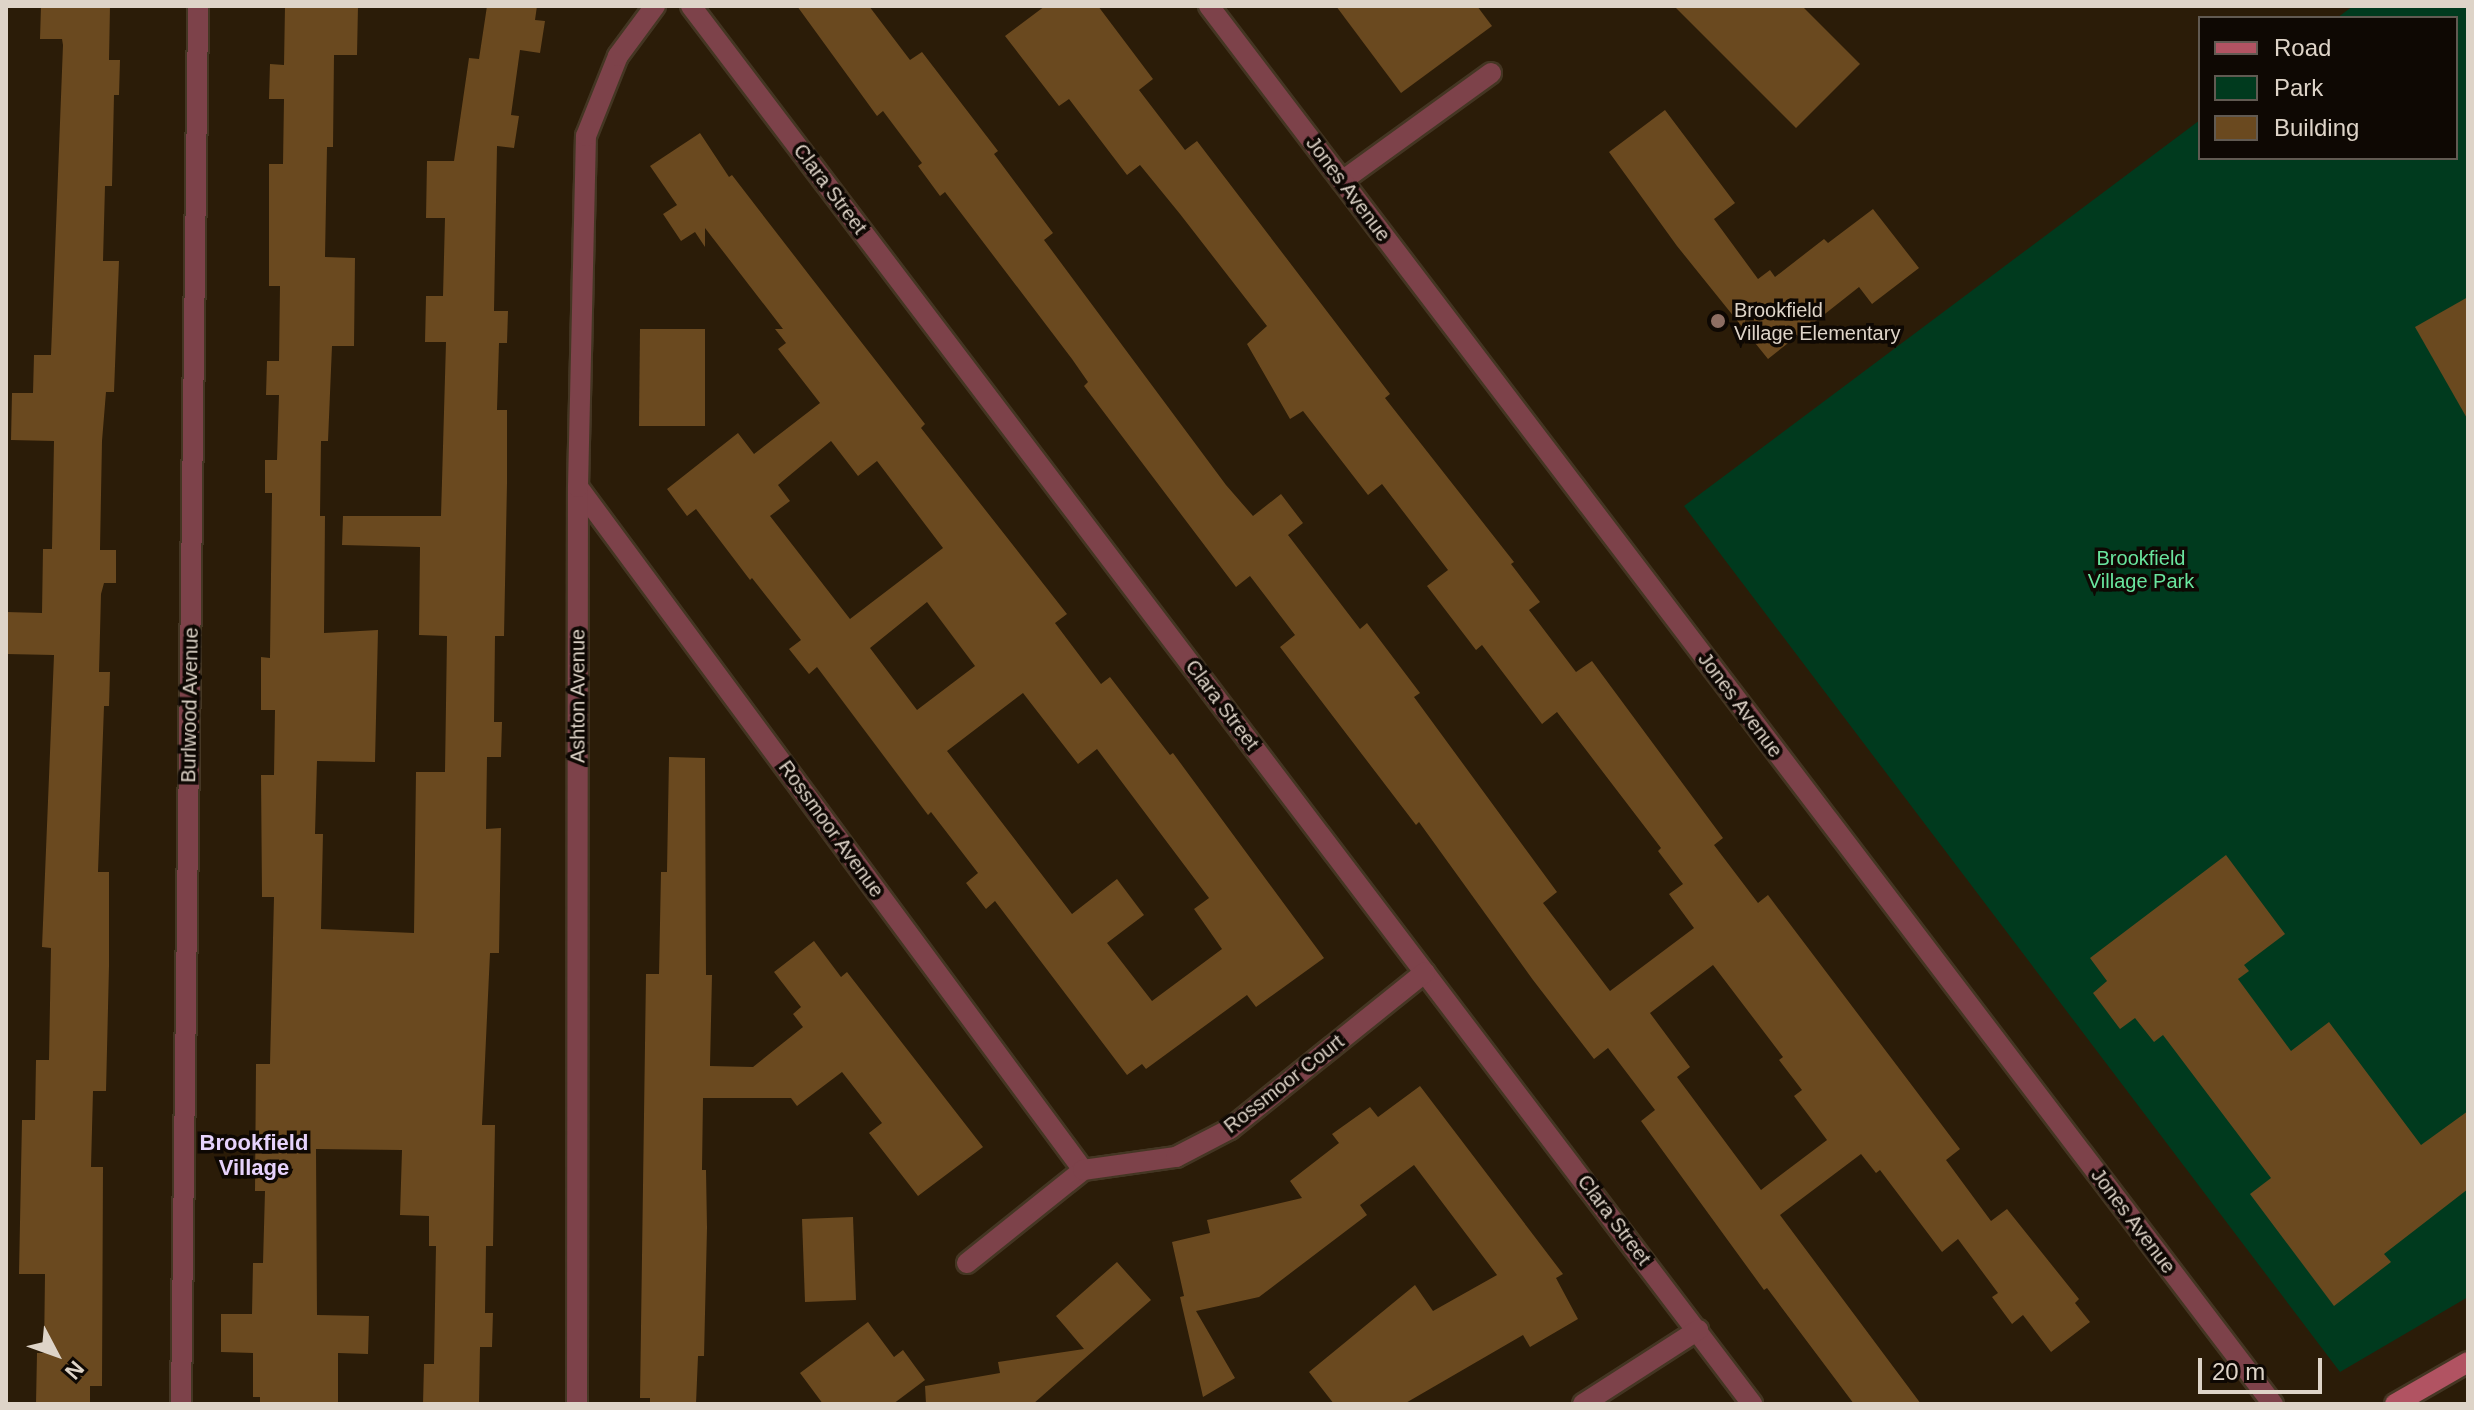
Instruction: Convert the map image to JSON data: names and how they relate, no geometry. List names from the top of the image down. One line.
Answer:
{"streets":{"street":["Clara Street","Jones Avenue","Ashton Avenue","Burlwood Avenue","Rossmoor Avenue","Rossmoor Court"]},"crossings":[["Clara Street","Rossmoor Court"],["Ashton Avenue","Rossmoor Avenue"],["Rossmoor Avenue","Rossmoor Court"]],"districts":["Brookfield Village"],"parks":["Brookfield Village Park"],"places":["Brookfield Village Elementary"],"legend":["Road","Park","Building"],"scale_bar":"20 m","north":"bottom right"}
